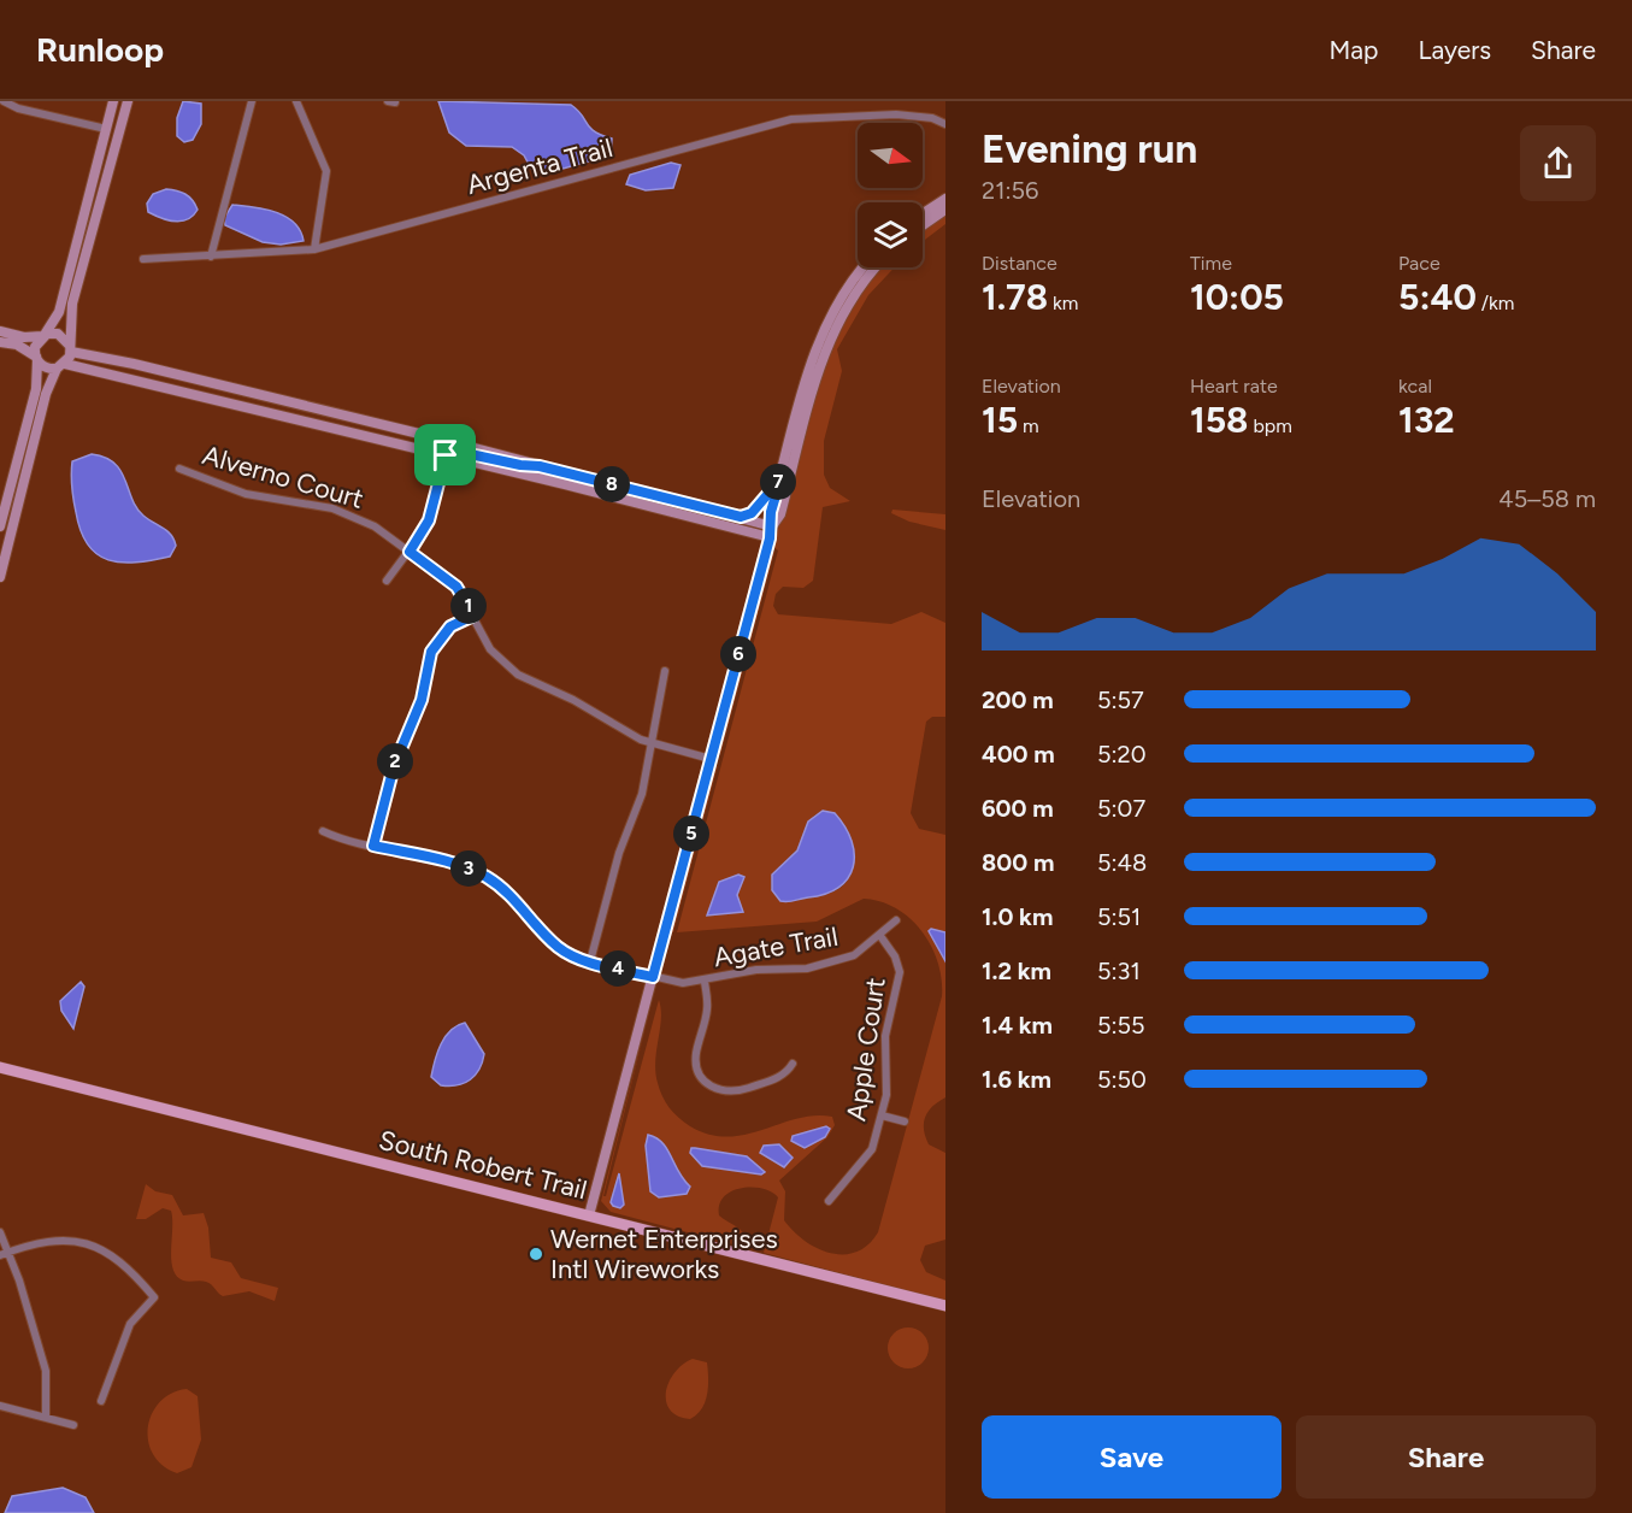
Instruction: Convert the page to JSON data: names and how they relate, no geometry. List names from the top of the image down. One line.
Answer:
{"streets":{"main road":["South Robert Trail"],"street":["Argenta Trail","Alverno Court","Agate Trail","Apple Court"]},"crossings":[["Agate Trail","Apple Court"]],"places":["Wernet Enterprises Intl Wireworks"],"north":"right","page":{"header":"Runloop","nav":["Map","Layers","Share"],"heading":["Evening run","21:56"],"stats":[["Distance","1.78 km"],["Time","10:05"],["Pace","5:40 /km"],["Elevation","15 m"],["Heart rate","158 bpm"],["kcal","132"]],"pins":["7","8","1","6","2","5","3","4"],"chart":["Elevation","45–58 m"],"list":[{"name":"200 m","note":"5:57"},{"name":"400 m","note":"5:20"},{"name":"600 m","note":"5:07"},{"name":"800 m","note":"5:48"},{"name":"1.0 km","note":"5:51"},{"name":"1.2 km","note":"5:31"},{"name":"1.4 km","note":"5:55"},{"name":"1.6 km","note":"5:50"}],"buttons":["Save","Share"]}}
